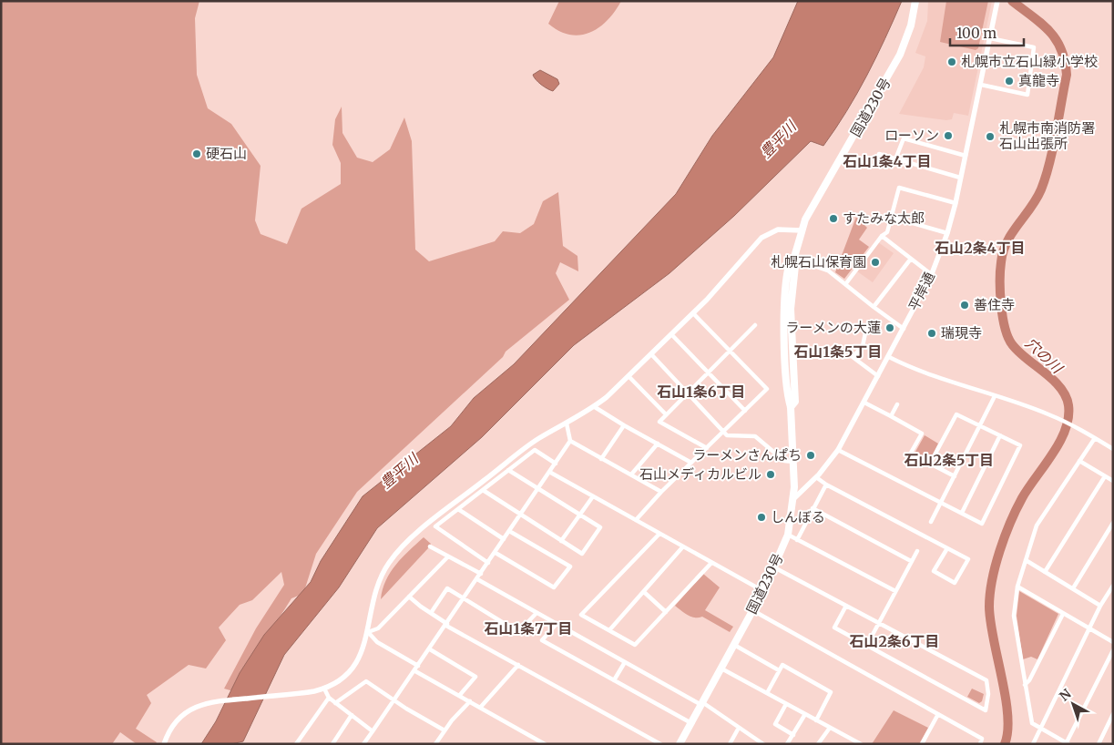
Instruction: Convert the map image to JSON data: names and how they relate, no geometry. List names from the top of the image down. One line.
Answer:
{"streets":{"highway":["国道230号"],"street":["平岸通"]},"crossings":[["国道230号","平岸通"]],"districts":["石山1条4丁目","石山2条4丁目","石山1条5丁目","石山1条6丁目","石山2条5丁目","石山1条7丁目","石山2条6丁目"],"water":["豊平川","穴の川"],"places":["札幌市立石山緑小学校","真龍寺","ローソン","札幌市南消防署 石山出張所","硬石山","すたみな太郎","札幌石山保育園","善住寺","ラーメンの大蓮","瑞現寺","ラーメンさんぱち","石山メディカルビル","しんぼる"],"scale_bar":"100 m","north":"top left"}
